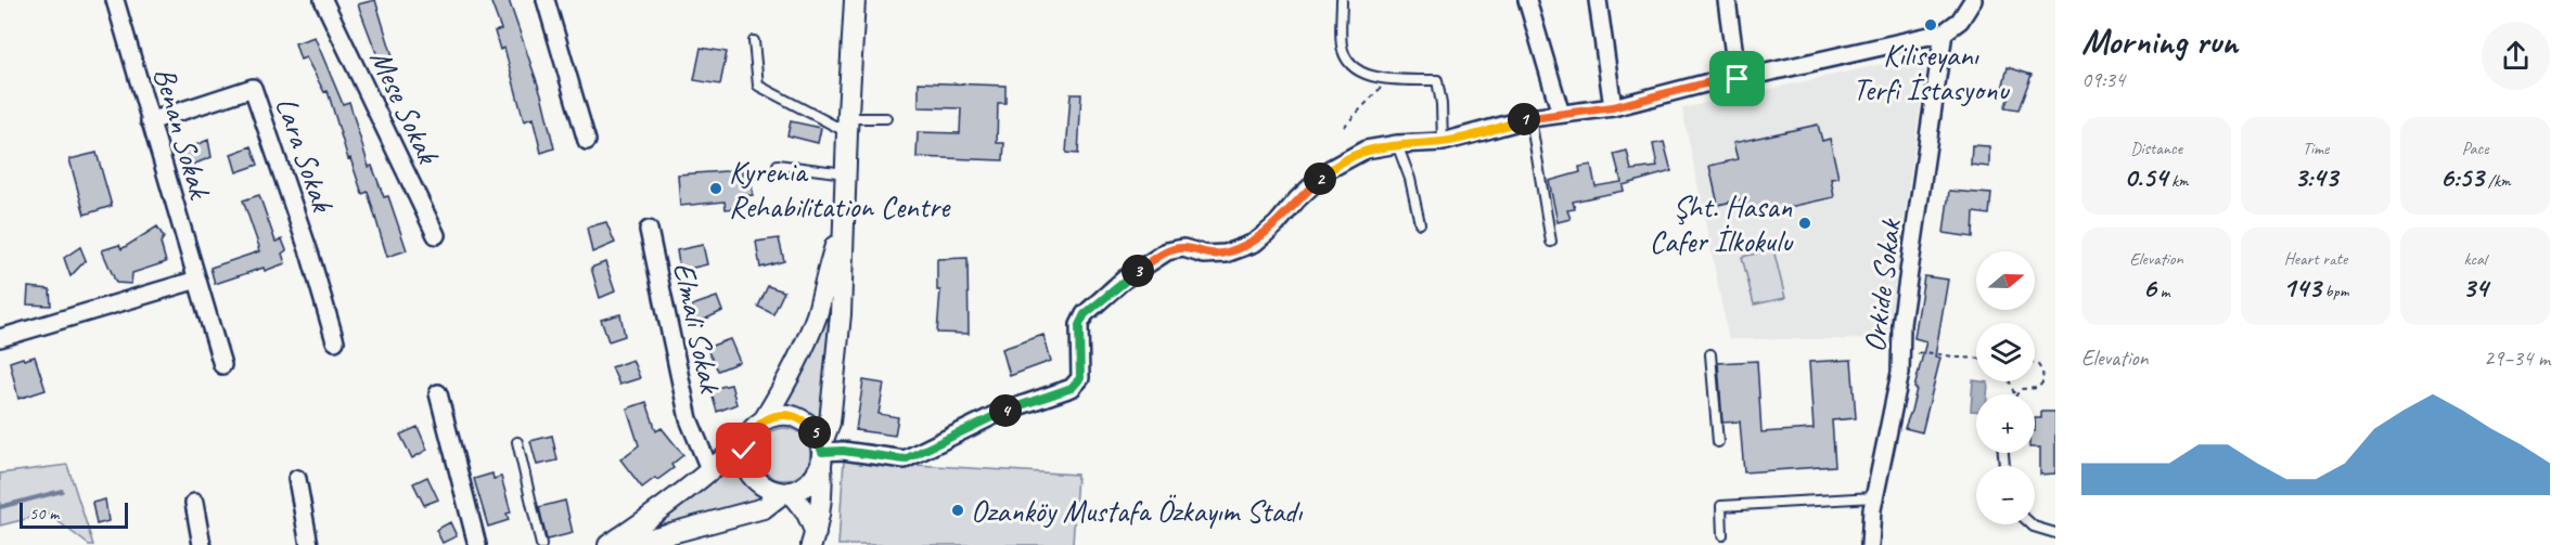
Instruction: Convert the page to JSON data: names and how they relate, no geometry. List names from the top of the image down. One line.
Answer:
{"streets":{"street":["Mese Sokak","Benan Sokak","Lara Sokak","Orkide Sokak","Elmali Sokak"]},"crossings":[["Benan Sokak","Lara Sokak"]],"places":["Kiliseyanı Terfi İstasyonu","Kyrenia Rehabilitation Centre","Şht. Hasan Cafer İlkokulu","Ozanköy Mustafa Özkayım Stadı"],"scale_bar":"50 m","north":"right","page":{"heading":["Morning run","09:34"],"pins":["1","2","3","4","5"],"stats":[["Distance","0.54 km"],["Time","3:43"],["Pace","6:53 /km"],["Elevation","6 m"],["Heart rate","143 bpm"],["kcal","34"]],"map_buttons":["+","−"],"chart":["Elevation","29–34 m"],"scale":"50 m"}}
